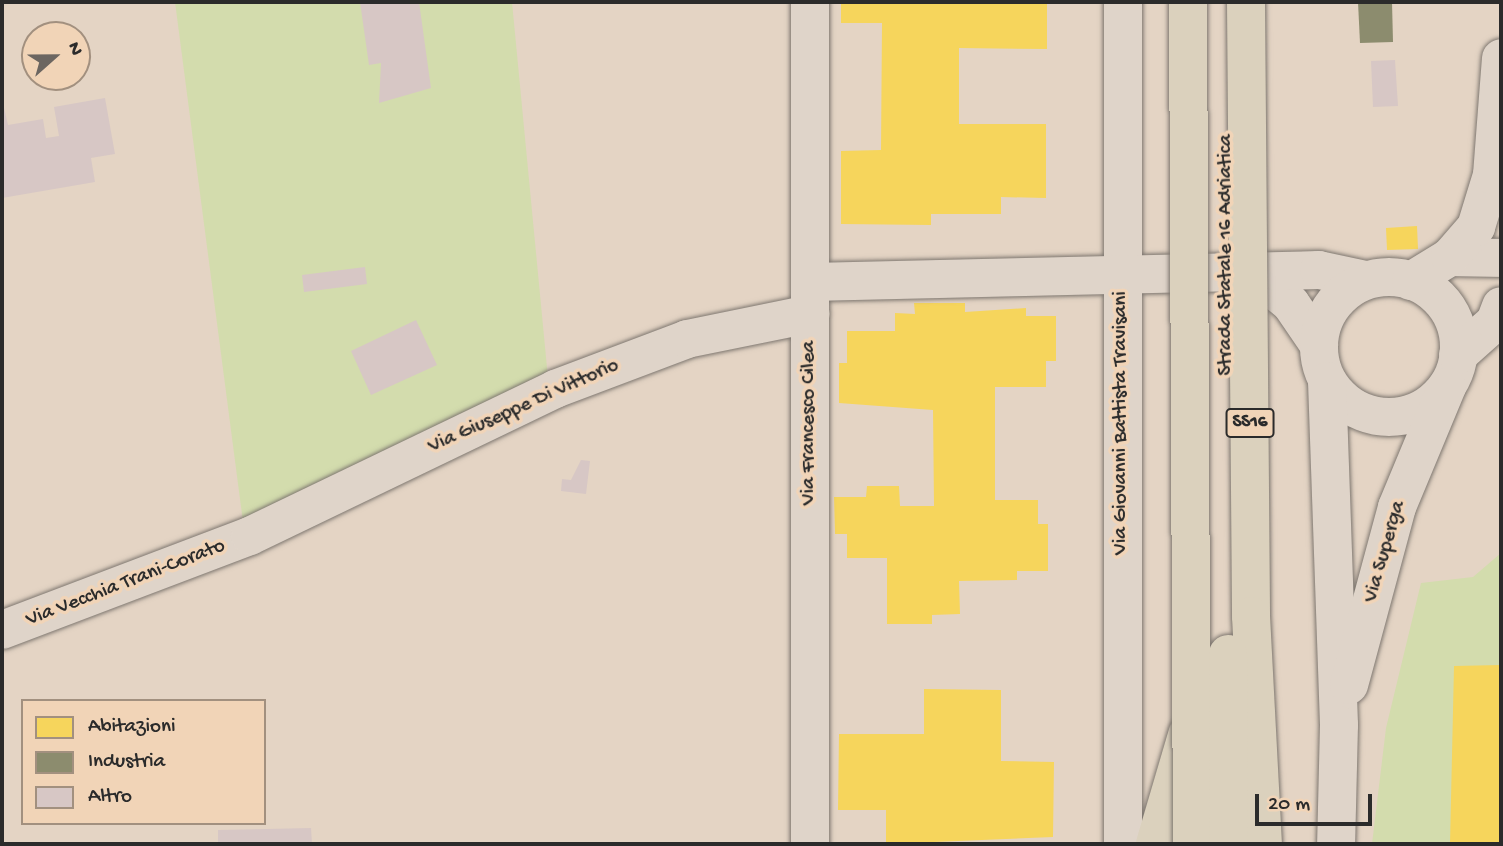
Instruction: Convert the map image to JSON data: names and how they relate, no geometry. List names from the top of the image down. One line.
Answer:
{"streets":{"highway":["Strada Statale 16 Adriatica","SS16"],"street":["Via Giuseppe Di Vittorio","Via Francesco Cilea","Via Giovanni Battista Travisani","Via Superga","Via Vecchia Trani-Corato"]},"crossings":[["Via Giuseppe Di Vittorio","Via Francesco Cilea"],["Via Giuseppe Di Vittorio","Via Giovanni Battista Travisani"],["Via Giuseppe Di Vittorio","Via Superga"],["Via Giuseppe Di Vittorio","Via Vecchia Trani-Corato"]],"legend":["Abitazioni","Industria","Altro"],"scale_bar":"20 m","north":"right"}
